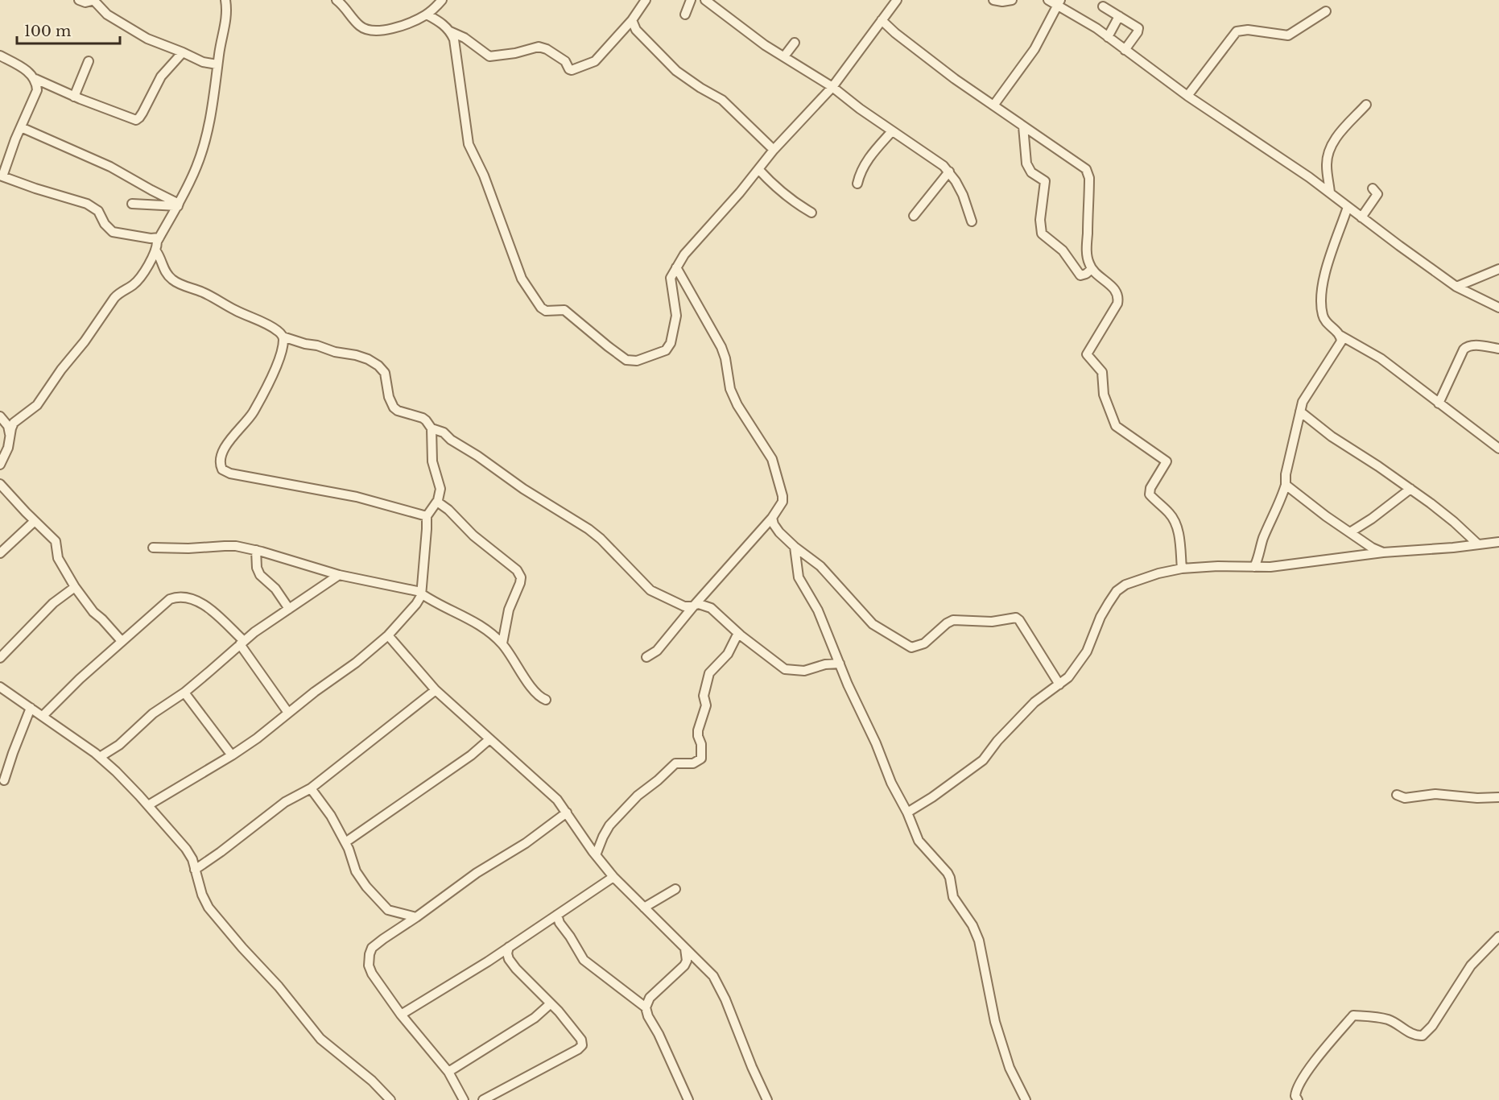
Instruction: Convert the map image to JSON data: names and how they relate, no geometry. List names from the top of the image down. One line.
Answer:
{"scale_bar":"100 m"}
